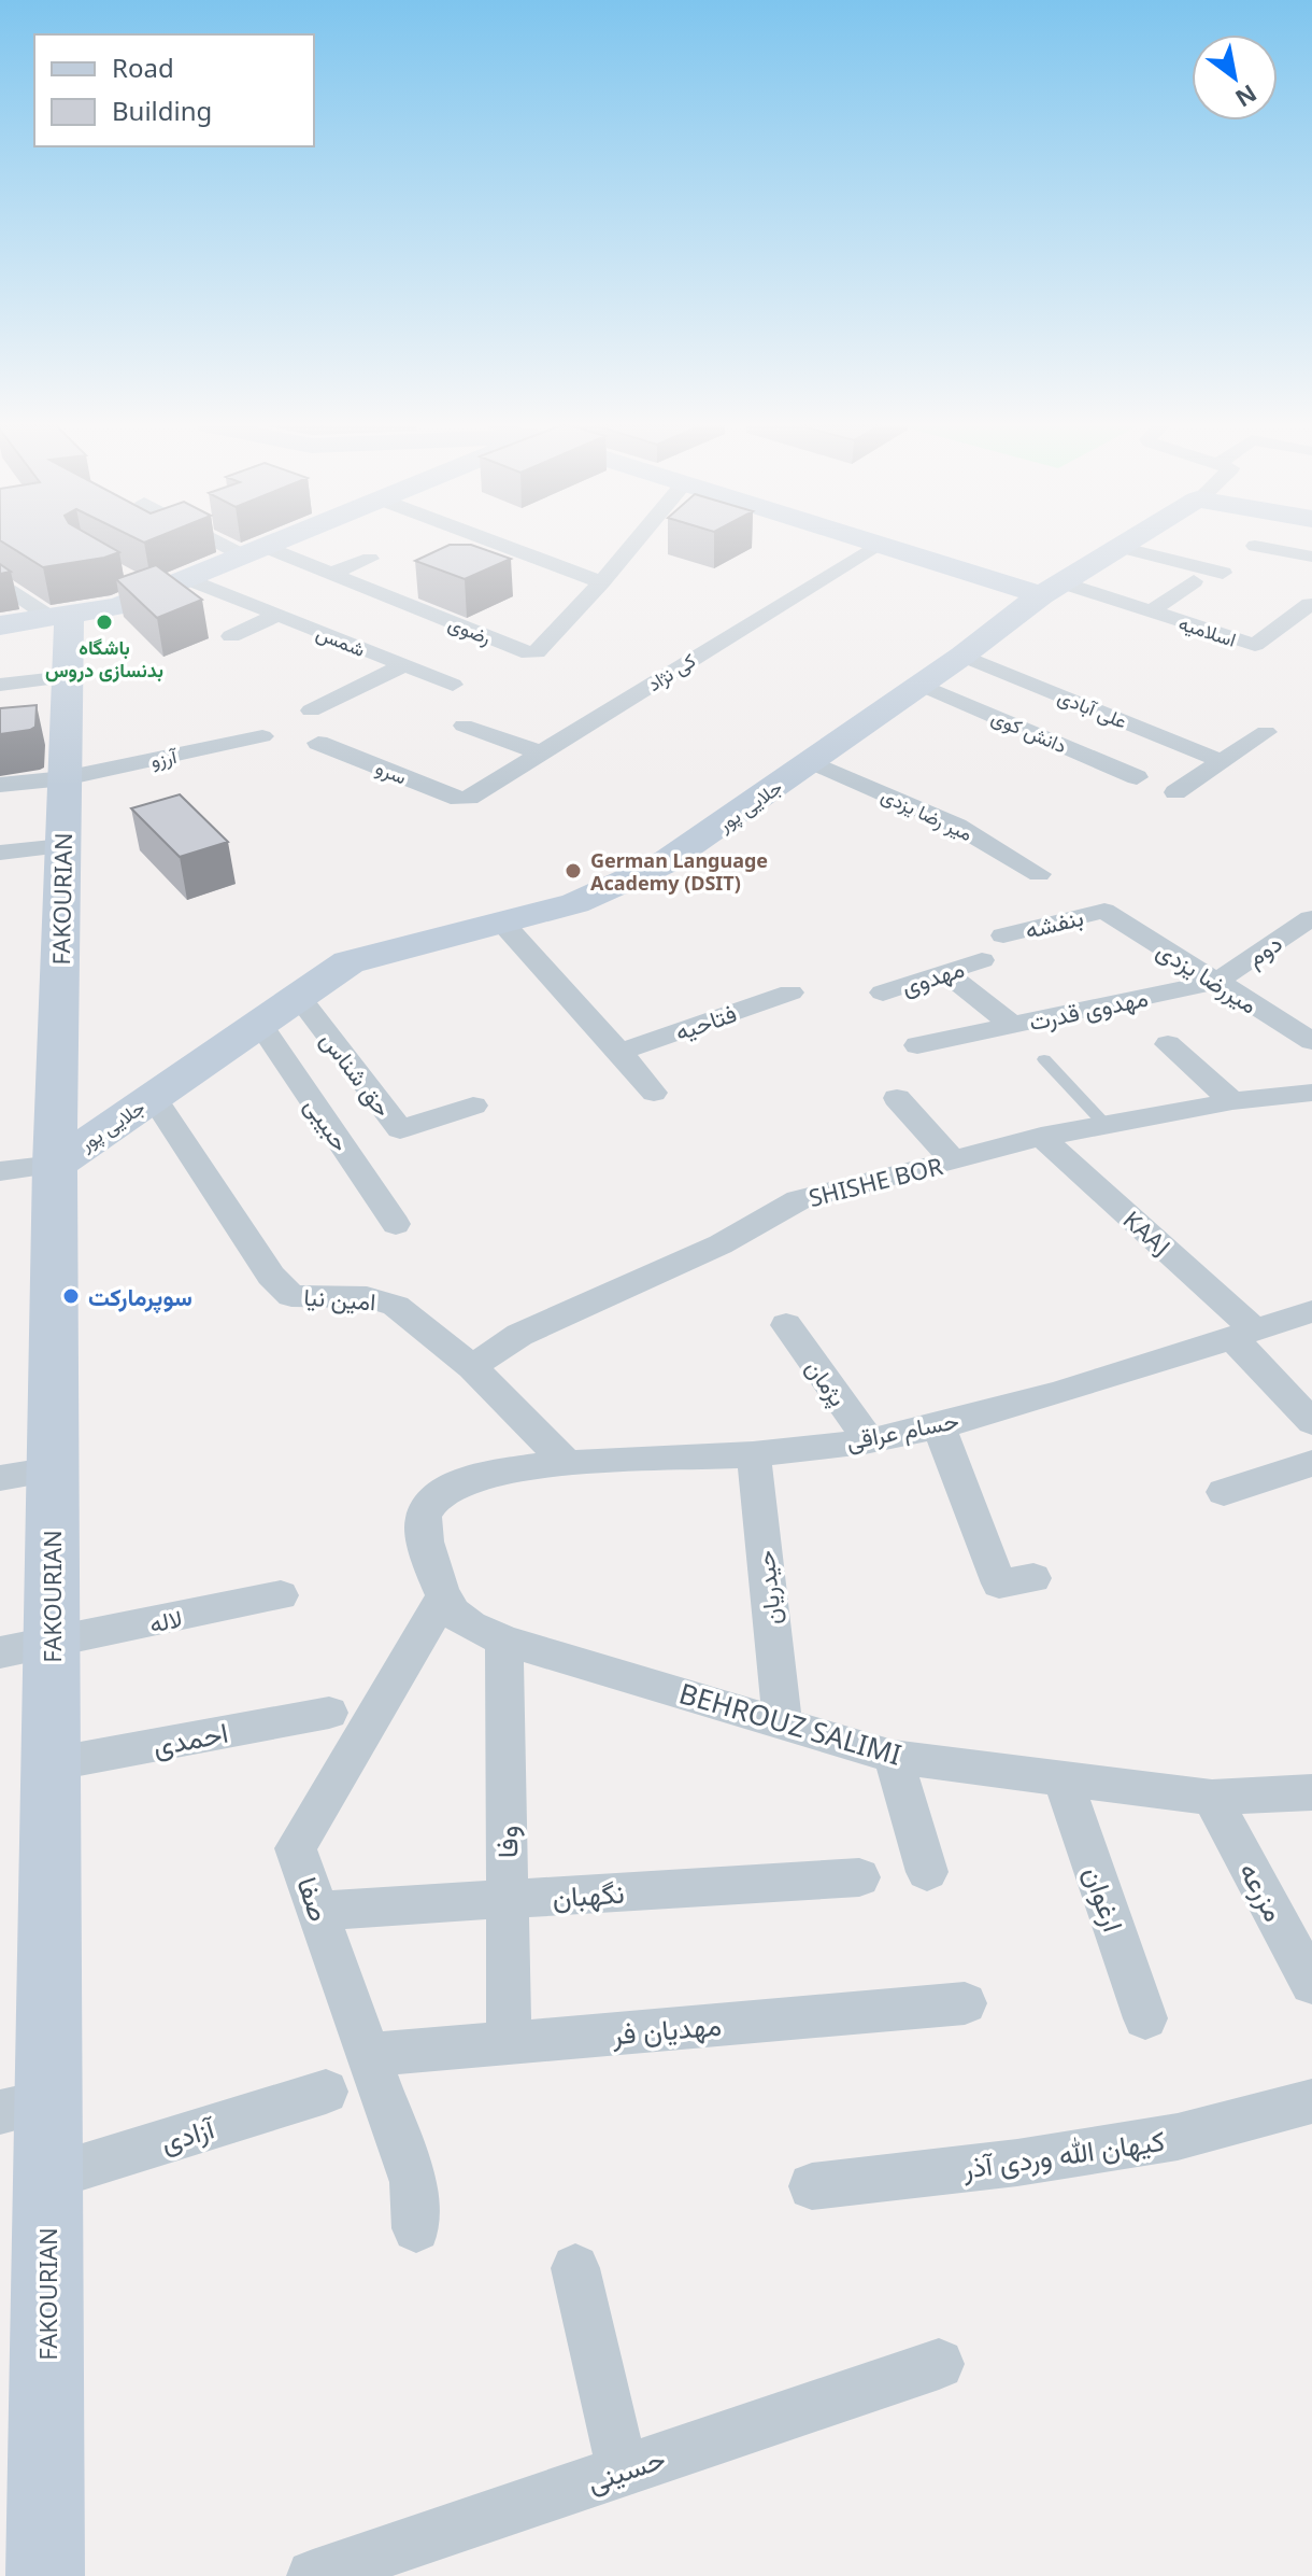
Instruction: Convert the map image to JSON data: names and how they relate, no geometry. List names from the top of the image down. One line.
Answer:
{"streets":{"street":["رضوی","اسلامیه","شمس","کی نژاد","علی آبادی","دانش کوی","آرزو","سرو","جلایی پور","میر رضا یزدی","FAKOURIAN","بنفشه","دوم","مهدوی","میررضا یزدی","مهدوی قدرت","فتاحیه","حق شناس","حبیبی","SHISHE BOR","KAAJ","امین نیا","پژمان","حسام عراقی","حیدریان","لاله","BEHROUZ SALIMI","احمدی","وفا","مزرعه","نگهبان","صفا","ارغوان","مهدیان فر","آزادی","کیهان الله وردی آذر","حسینی"]},"crossings":[["اسلامیه","جلایی پور"],["کی نژاد","سرو"],["علی آبادی","جلایی پور"],["دانش کوی","جلایی پور"],["آرزو","FAKOURIAN"],["جلایی پور","میر رضا یزدی"],["جلایی پور","FAKOURIAN"],["جلایی پور","حق شناس"],["جلایی پور","حبیبی"],["جلایی پور","امین نیا"],["FAKOURIAN","لاله"],["FAKOURIAN","احمدی"],["FAKOURIAN","آزادی"],["بنفشه","میررضا یزدی"],["دوم","میررضا یزدی"],["دوم","مهدوی قدرت"],["مهدوی","مهدوی قدرت"],["میررضا یزدی","مهدوی قدرت"],["SHISHE BOR","KAAJ"],["SHISHE BOR","امین نیا"],["KAAJ","حسام عراقی"],["امین نیا","حسام عراقی"],["پژمان","حسام عراقی"],["حسام عراقی","حیدریان"],["حسام عراقی","BEHROUZ SALIMI"],["حیدریان","BEHROUZ SALIMI"],["BEHROUZ SALIMI","وفا"],["BEHROUZ SALIMI","مزرعه"],["BEHROUZ SALIMI","صفا"],["BEHROUZ SALIMI","ارغوان"],["وفا","نگهبان"],["وفا","مهدیان فر"],["نگهبان","صفا"],["صفا","مهدیان فر"]],"places":["باشگاه بدنسازی دروس","German Language Academy (DSIT)","سوپرمارکت"],"legend":["Road","Building"],"north":"bottom right"}
